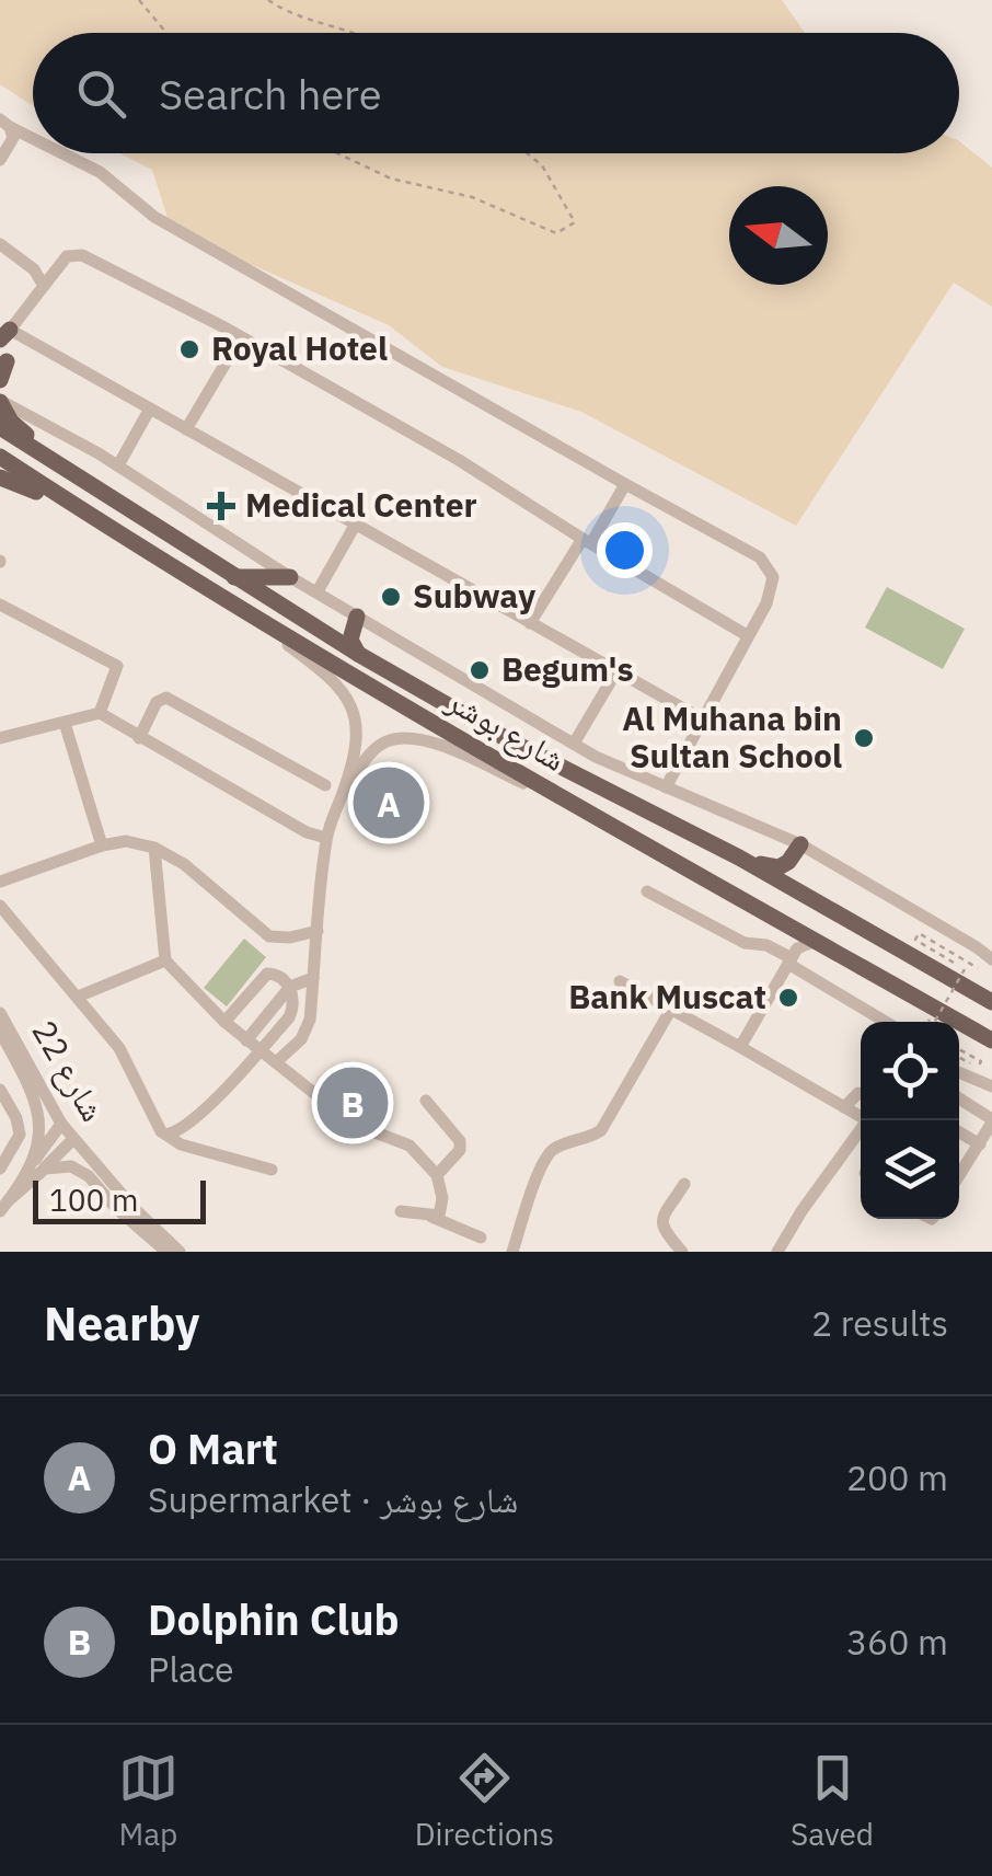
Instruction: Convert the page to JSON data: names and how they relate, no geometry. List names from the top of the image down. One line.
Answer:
{"streets":{"main road":["شارع بوشر"],"street":["شارع 22"]},"places":{"other":["Royal Hotel","Subway","Begum's","Al Muhana bin Sultan School","Bank Muscat"],"health":["Medical Center"]},"scale_bar":"100 m","north":"left","page":{"search":"Search here","pins":["A","B"],"scale":"100 m","heading":["Nearby","2 results"],"list":[{"mark":"A","name":"O Mart","note":"Supermarket · شارع بوشر","value":"200 m"},{"mark":"B","name":"Dolphin Club","note":"Place","value":"360 m"}],"nav":["Map","Directions","Saved"]}}
